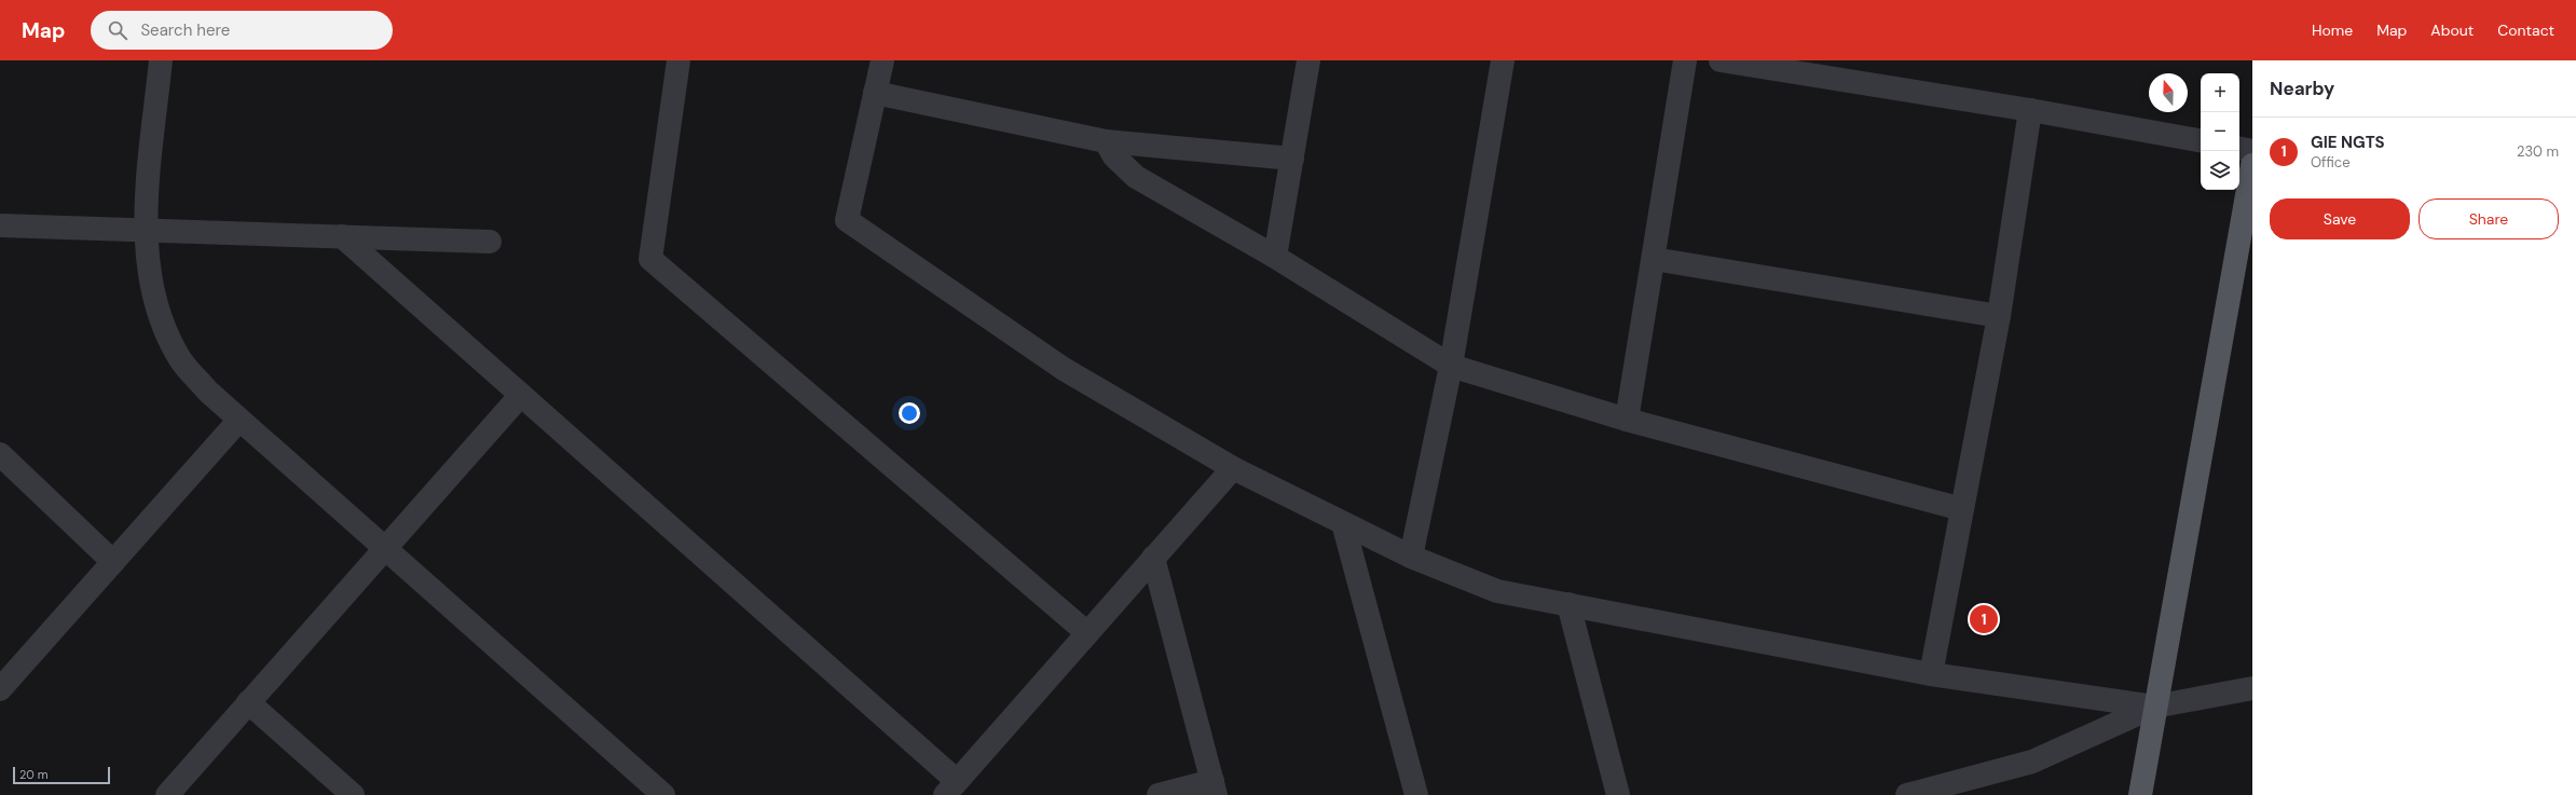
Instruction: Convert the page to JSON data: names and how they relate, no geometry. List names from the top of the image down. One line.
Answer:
{"scale_bar":"20 m","north":"top","page":{"header":"Map","search":"Search here","nav":["Home","Map","About","Contact"],"heading":"Nearby","map_buttons":["+","−"],"list":[{"mark":"1","name":"GIE NGTS","note":"Office","value":"230 m"}],"buttons":["Save","Share"],"pins":"1","scale":"20 m"}}
